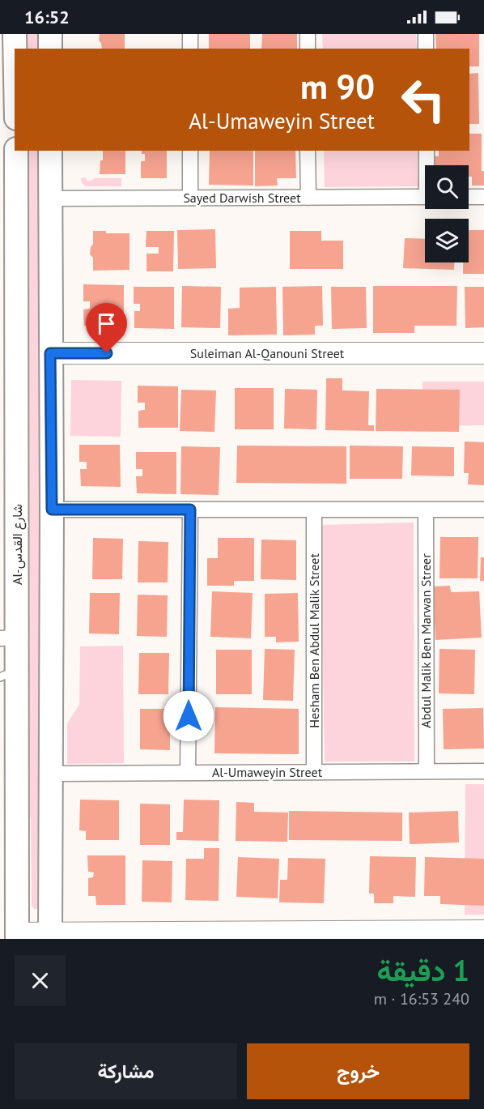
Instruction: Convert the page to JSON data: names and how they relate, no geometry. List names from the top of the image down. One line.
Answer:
{"streets":{"main road":["Al-شارع القدس"],"street":["Sayed Darwish Street","Suleiman Al-Qanouni Street","Hesham Ben Abdul Malik Street","Abdul Malik Ben Marwan Streer","Al-Umaweyin Street"]},"crossings":[["Hesham Ben Abdul Malik Street","Al-Umaweyin Street"],["Abdul Malik Ben Marwan Streer","Al-Umaweyin Street"]],"page":{"status":"16:52","turn":["90 m","Al-Umaweyin Street"],"heading":["1 دقيقة","240 m · 16:53"],"buttons":["خروج","مشاركة"]}}
